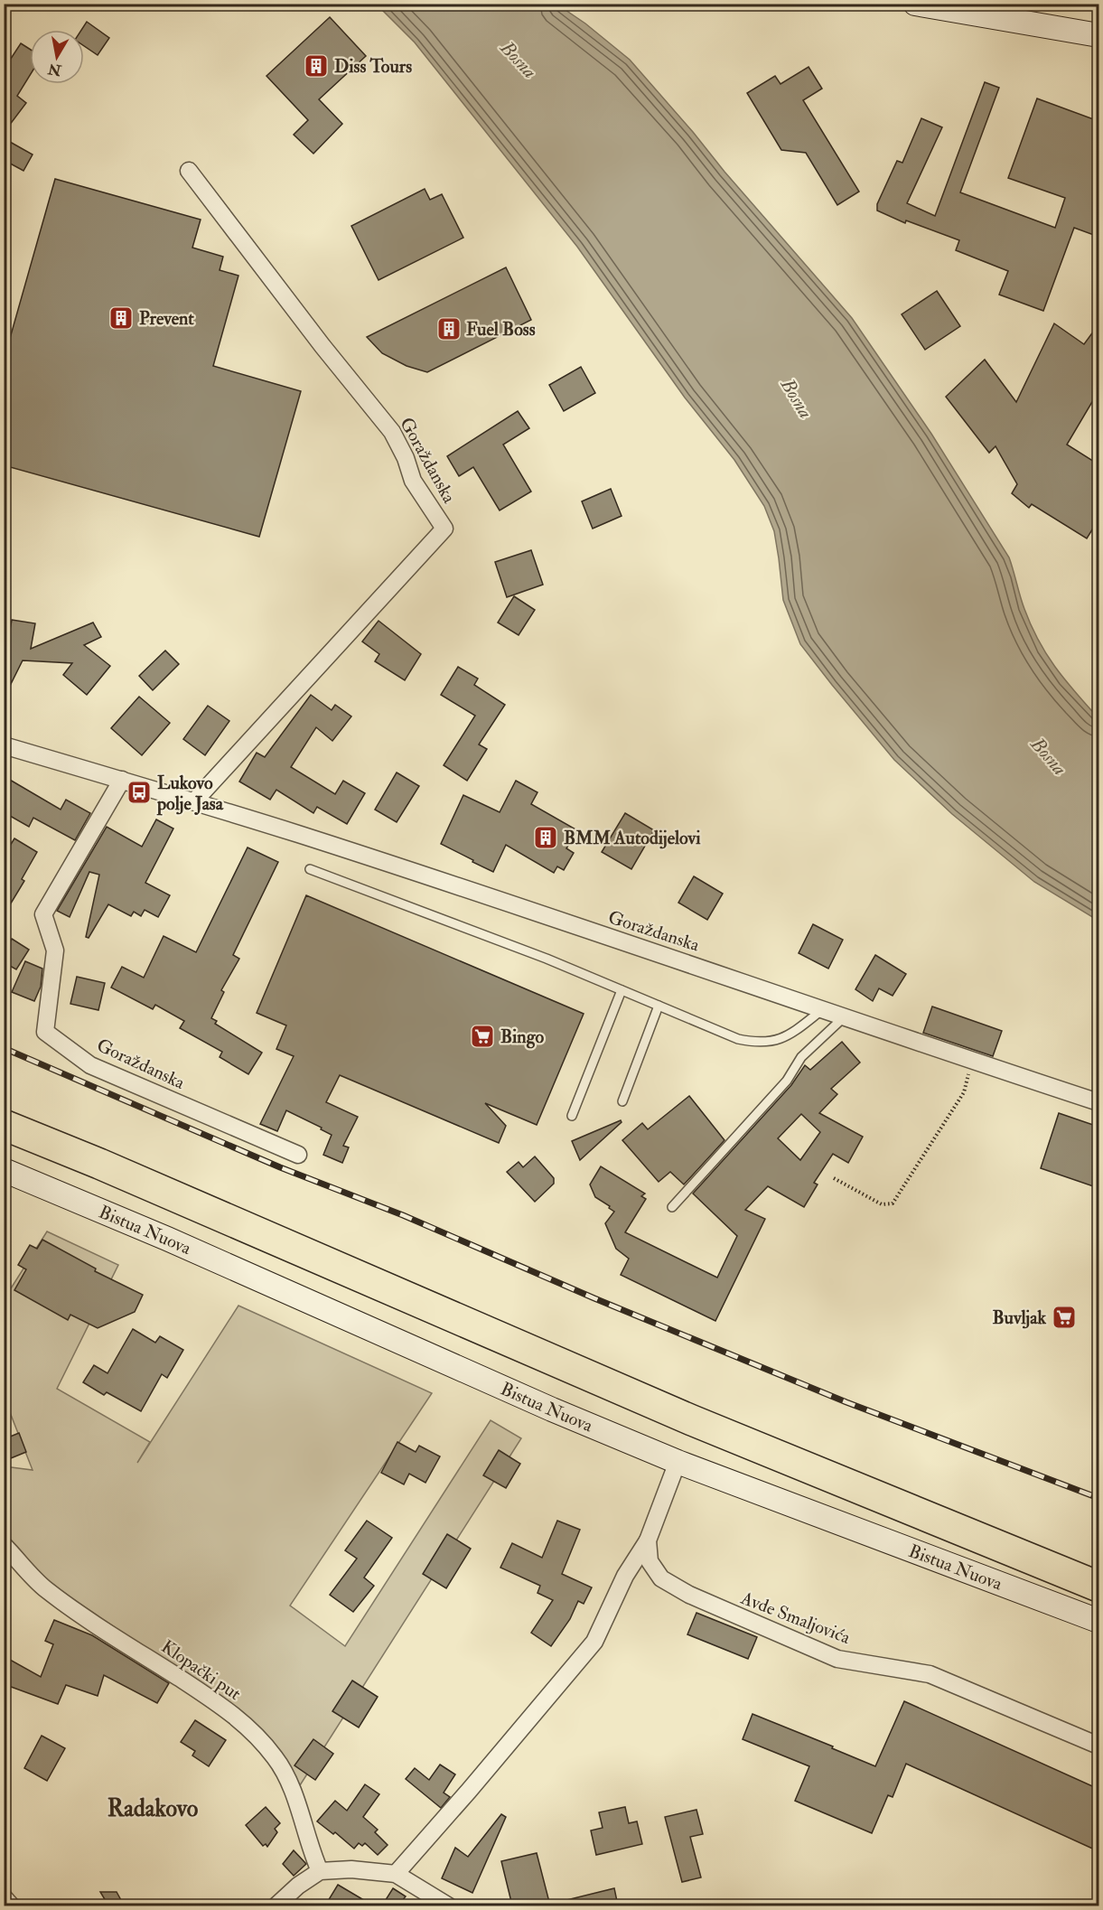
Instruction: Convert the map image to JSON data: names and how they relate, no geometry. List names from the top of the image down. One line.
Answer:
{"streets":{"street":["Goraždanska","Bistua Nuova","Avde Smaljovića","Klopački put"]},"districts":["Radakovo"],"water":["Bosna"],"places":{"building":["Diss Tours","Prevent","Fuel Boss","BMM Autodijelovi"],"bus stop":["Lukovo polje Jasa"],"supermarket":["Bingo","Buvljak"]},"north":"bottom"}
